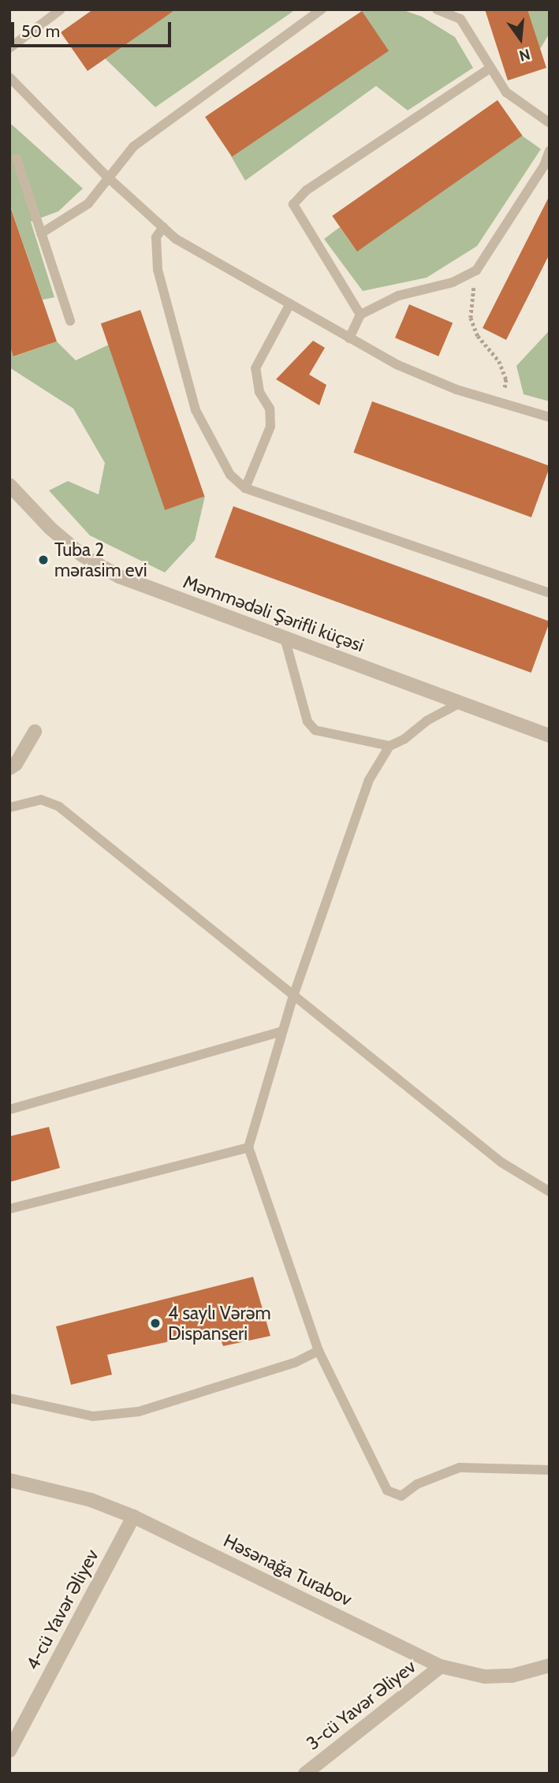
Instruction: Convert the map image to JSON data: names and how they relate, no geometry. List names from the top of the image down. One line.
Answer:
{"streets":{"street":["Məmmədəli Şərifli küçəsi","Həsənağa Turabov","4-cü Yavər Əliyev","3-cü Yavər Əliyev"]},"crossings":[["Həsənağa Turabov","4-cü Yavər Əliyev"],["Həsənağa Turabov","3-cü Yavər Əliyev"]],"places":["Tuba 2 mərasim evi","4 saylı Vərəm Dispanseri"],"scale_bar":"50 m","north":"bottom"}
